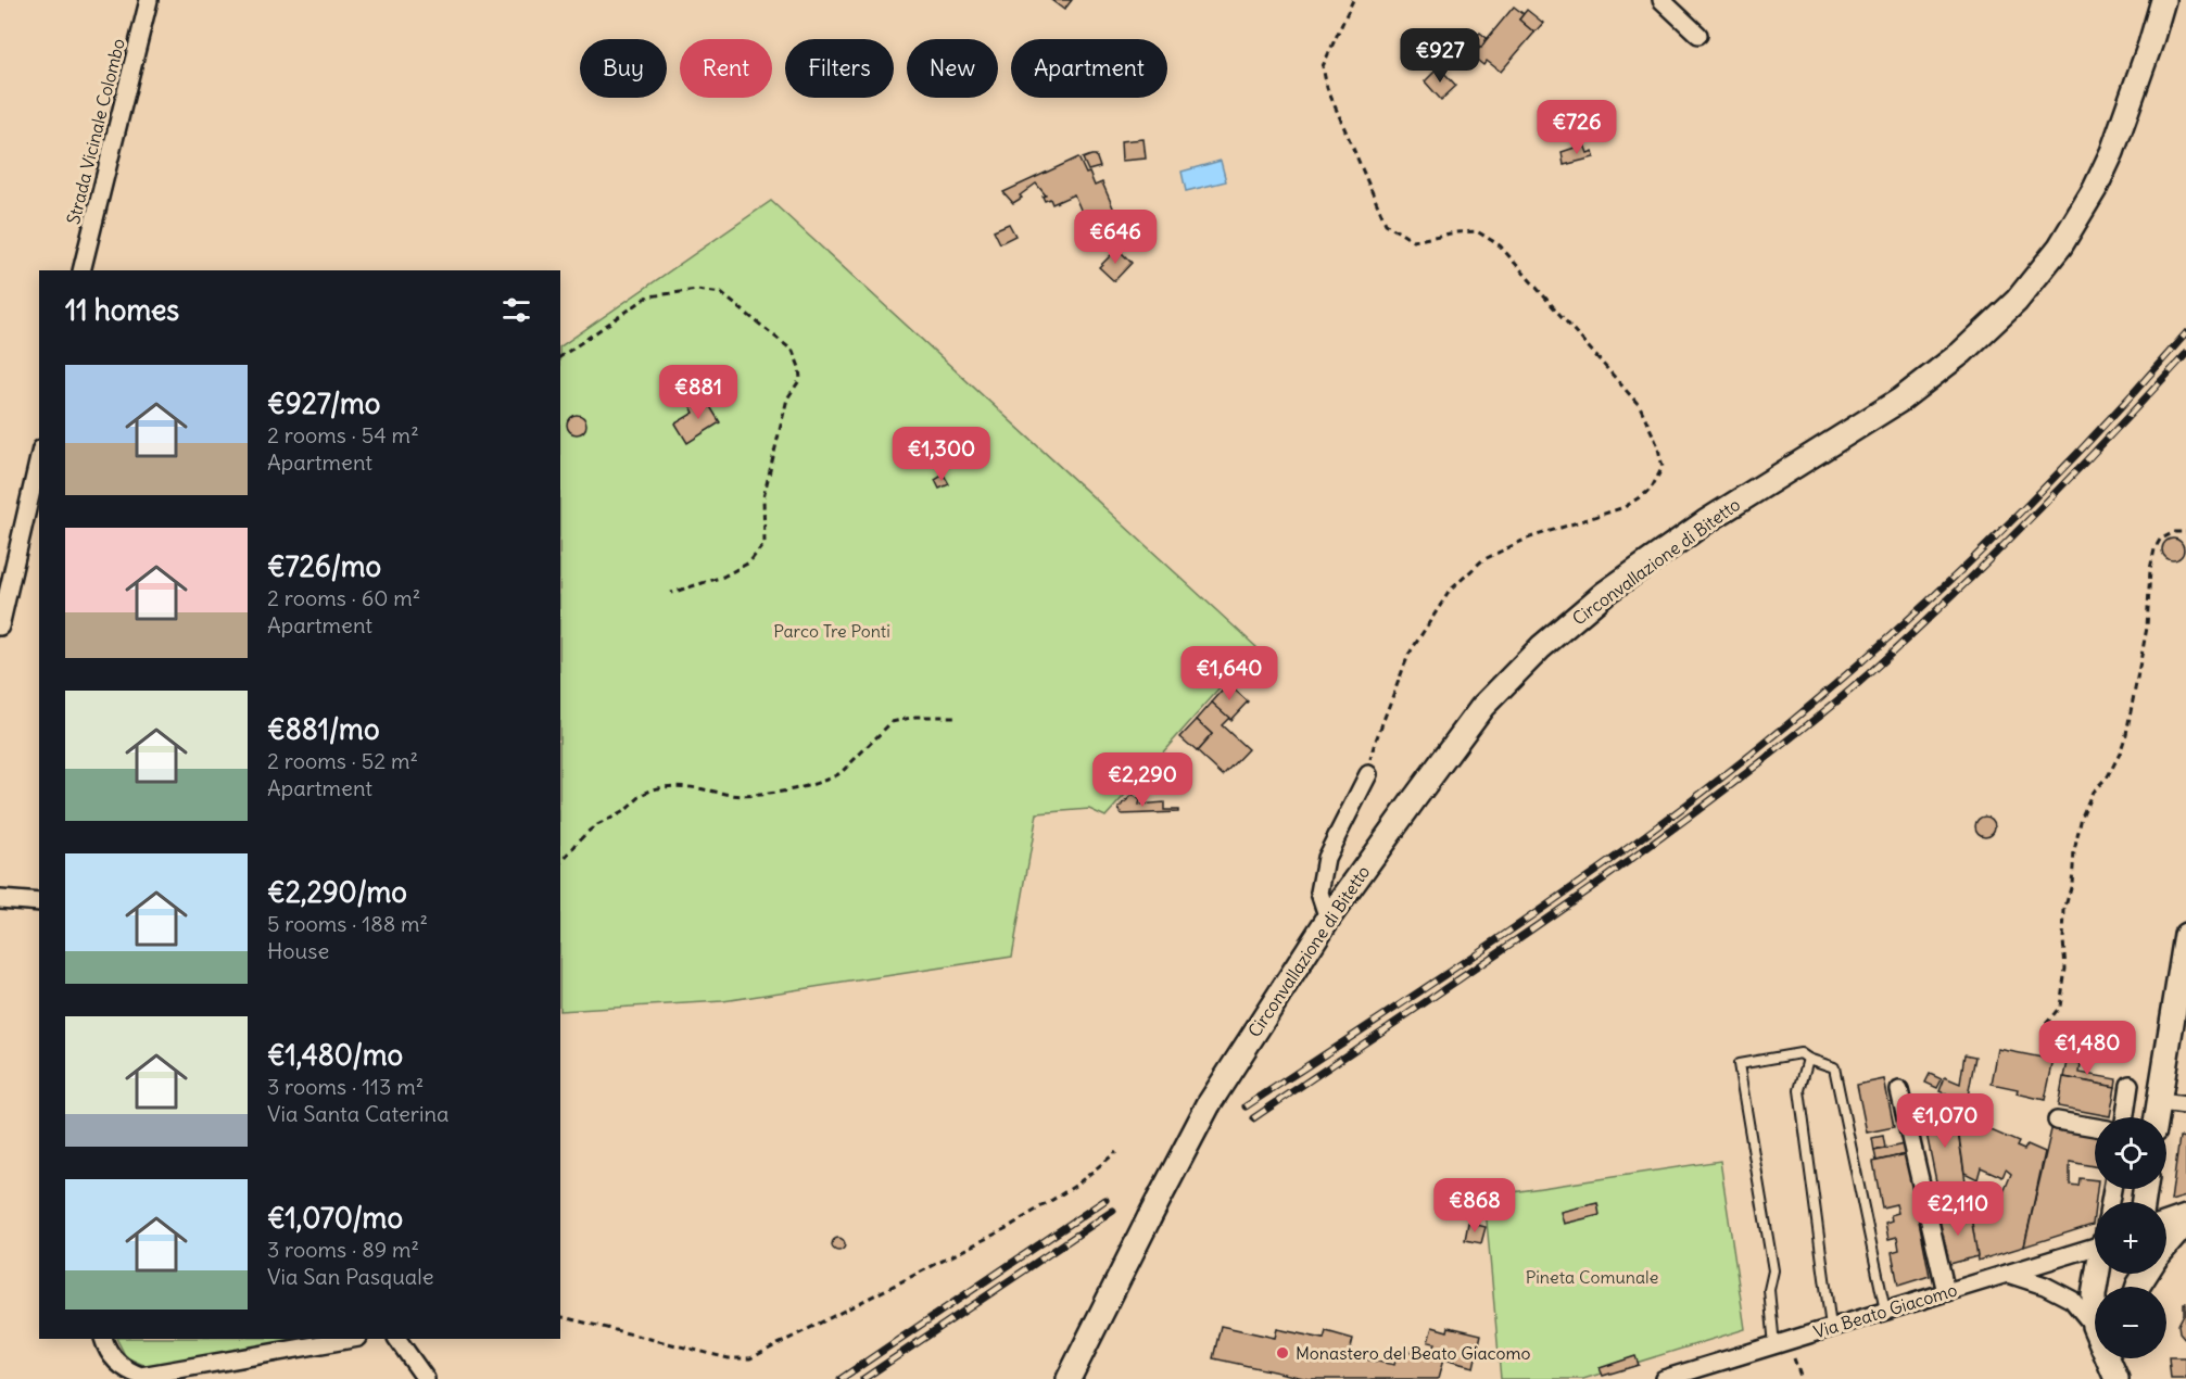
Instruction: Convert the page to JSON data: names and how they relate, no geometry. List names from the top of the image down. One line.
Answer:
{"streets":{"main road":["Circonvallazione di Bitetto"],"street":["Strada Vicinale Colombo","Via Beato Giacomo"]},"parks":["Parco Tre Ponti","Pineta Comunale"],"places":["Monastero del Beato Giacomo"],"page":{"price":["€927","€726","€646","€881","€1,300","€1,640","€2,290","€1,480","€1,070","€868","€2,110"],"chip":["Buy","Rent","Filters","New","Apartment"],"heading":"11 homes","list":[{"name":"€927/mo","note":"2 rooms · 54 m² · Apartment"},{"name":"€726/mo","note":"2 rooms · 60 m² · Apartment"},{"name":"€881/mo","note":"2 rooms · 52 m² · Apartment"},{"name":"€2,290/mo","note":"5 rooms · 188 m² · House"},{"name":"€1,480/mo","note":"3 rooms · 113 m² · Via Santa Caterina"},{"name":"€1,070/mo","note":"3 rooms · 89 m² · Via San Pasquale"}],"map_buttons":["+","−"]}}
